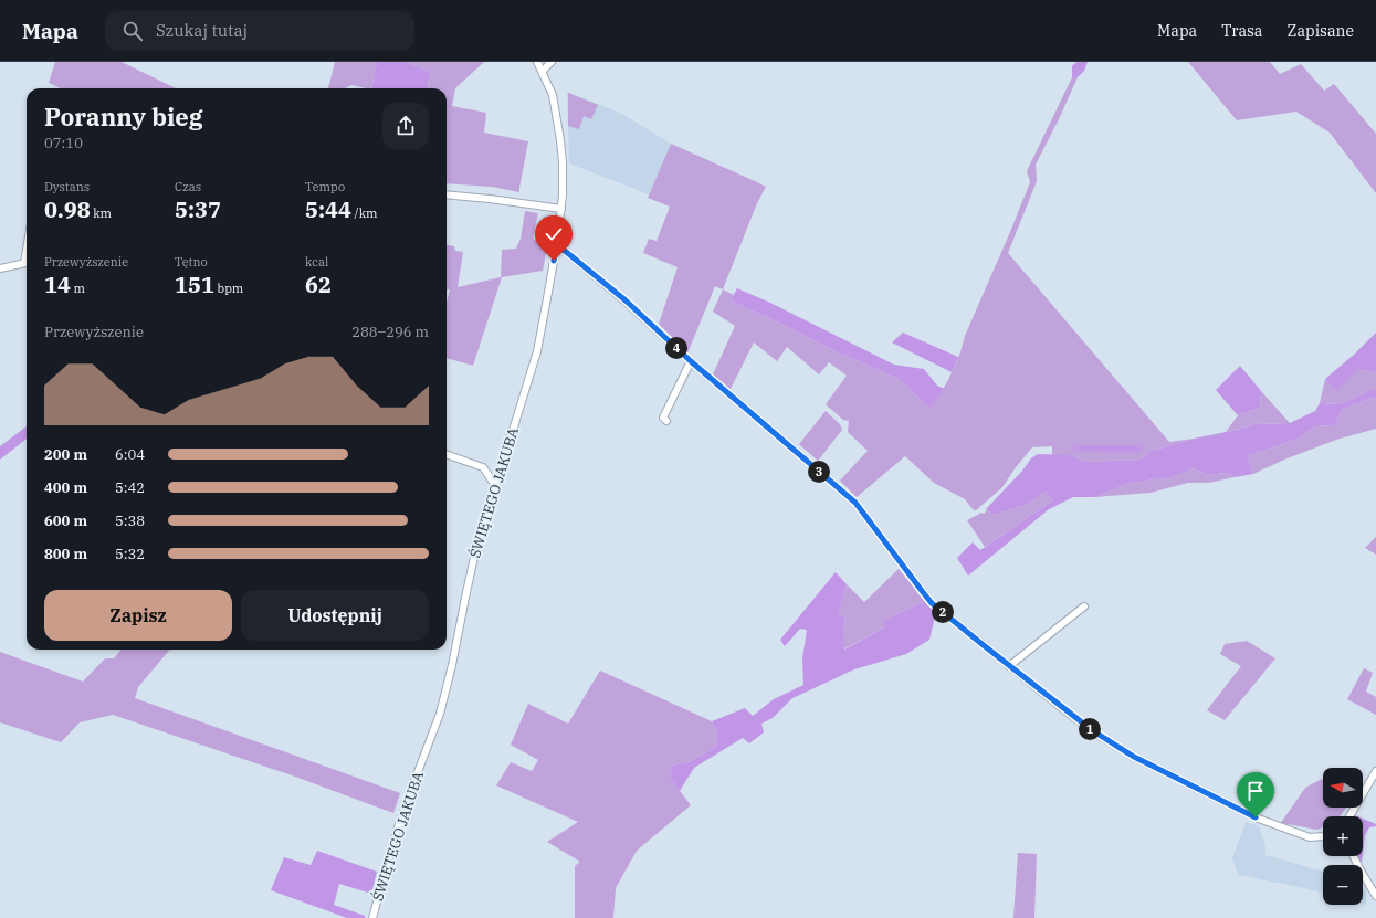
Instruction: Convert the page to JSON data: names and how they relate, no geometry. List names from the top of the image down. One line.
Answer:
{"streets":{"street":["ŚWIĘTEGO JAKUBA"]},"north":"left","page":{"header":"Mapa","search":"Szukaj tutaj","nav":["Mapa","Trasa","Zapisane"],"heading":["Poranny bieg","07:10"],"stats":[["Dystans","0.98 km"],["Czas","5:37"],["Tempo","5:44 /km"],["Przewyższenie","14 m"],["Tętno","151 bpm"],["kcal","62"]],"chart":["Przewyższenie","288–296 m"],"pins":["4","3","2","1"],"list":[{"name":"200 m","note":"6:04"},{"name":"400 m","note":"5:42"},{"name":"600 m","note":"5:38"},{"name":"800 m","note":"5:32"}],"buttons":["Zapisz","Udostępnij"],"map_buttons":["+","−"]}}
